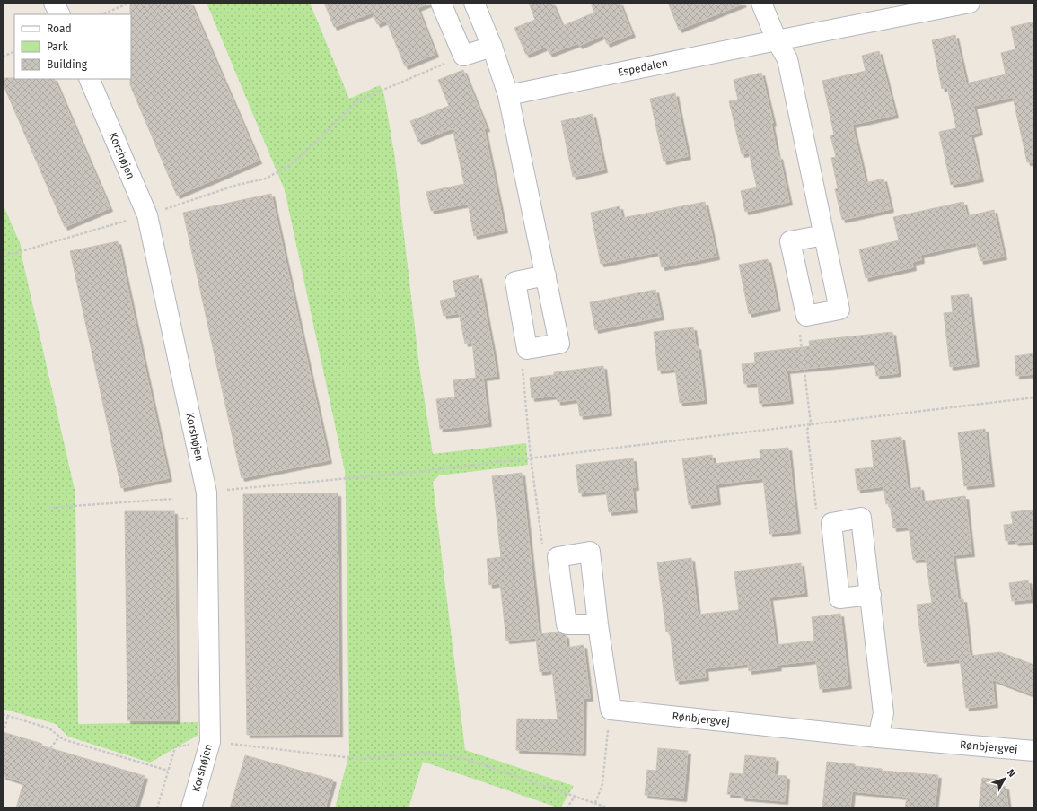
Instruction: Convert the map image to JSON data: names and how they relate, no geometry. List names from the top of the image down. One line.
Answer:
{"streets":{"street":["Espedalen","Korshøjen","Rønbjergvej"]},"legend":["Road","Park","Building"],"north":"top right"}
